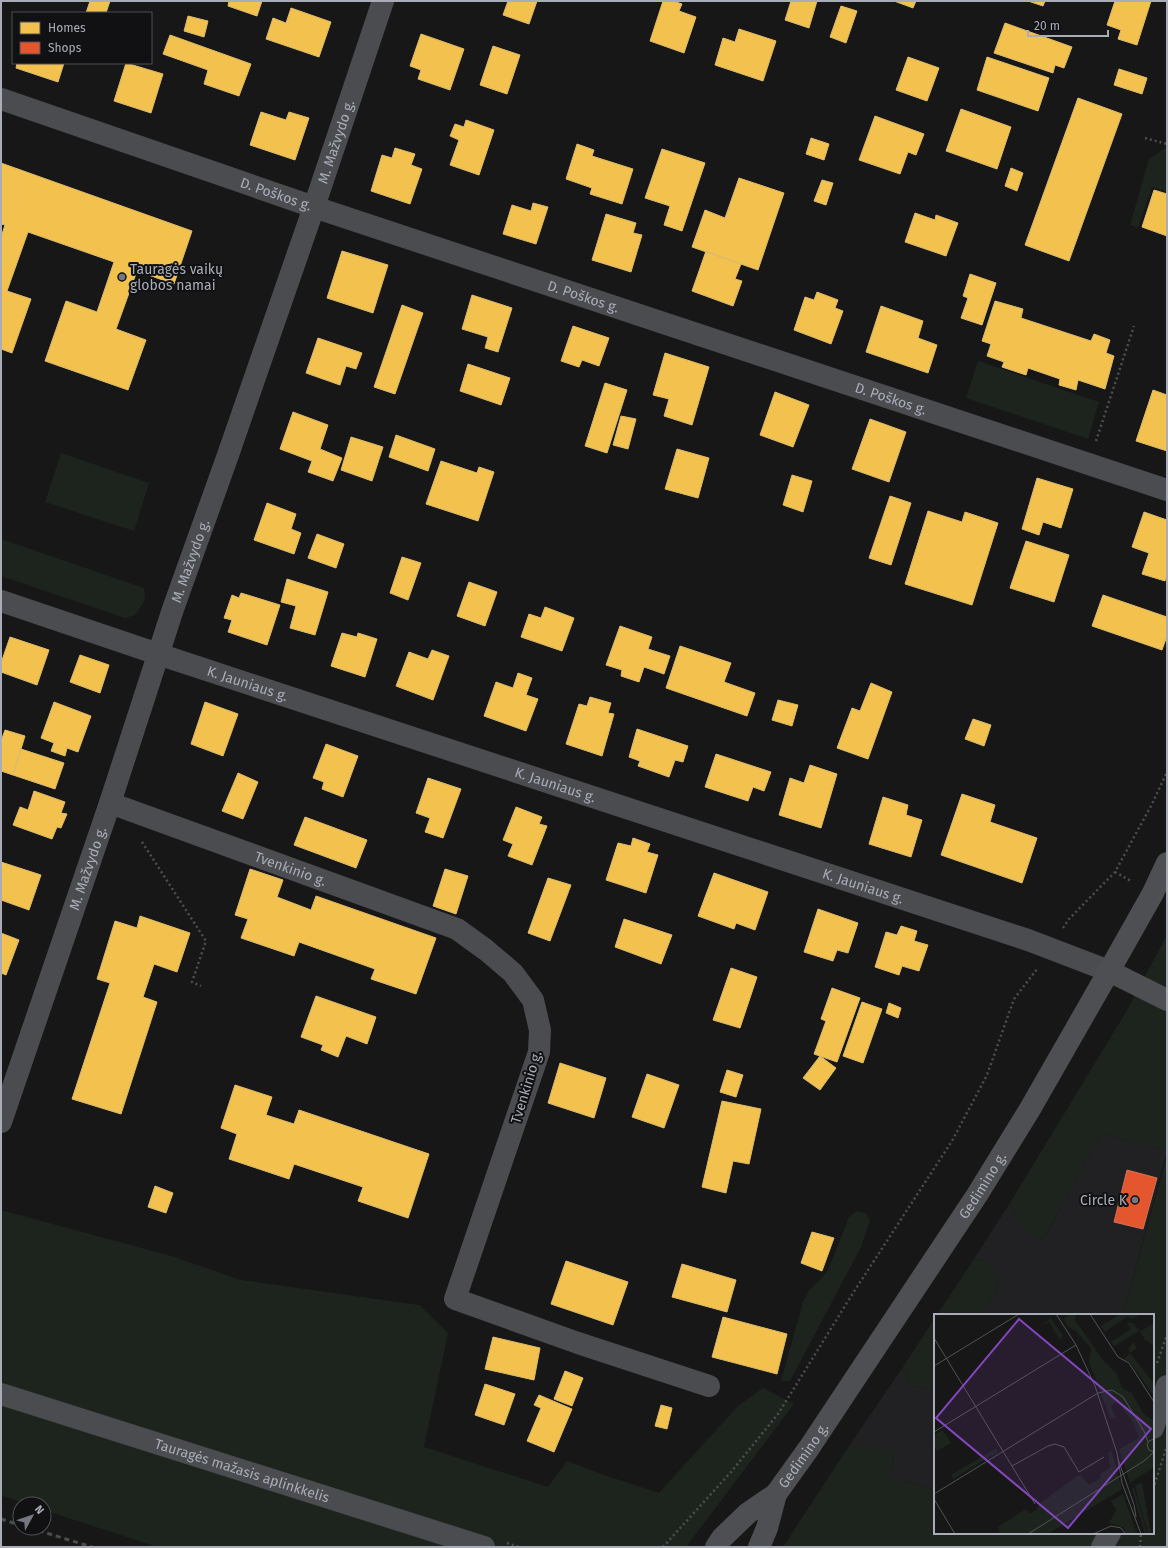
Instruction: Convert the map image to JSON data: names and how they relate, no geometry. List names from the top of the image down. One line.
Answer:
{"streets":{"main road":["Gedimino g."],"street":["M. Mažvydo g.","D. Poškos g.","K. Jauniaus g.","Tvenkinio g.","Tauragės mažasis aplinkkelis"]},"crossings":[["M. Mažvydo g.","D. Poškos g."],["M. Mažvydo g.","K. Jauniaus g."],["M. Mažvydo g.","Tvenkinio g."],["K. Jauniaus g.","Gedimino g."]],"places":["Tauragės vaikų globos namai","Circle K"],"legend":["Homes","Shops"],"scale_bar":"20 m","north":"top right"}
